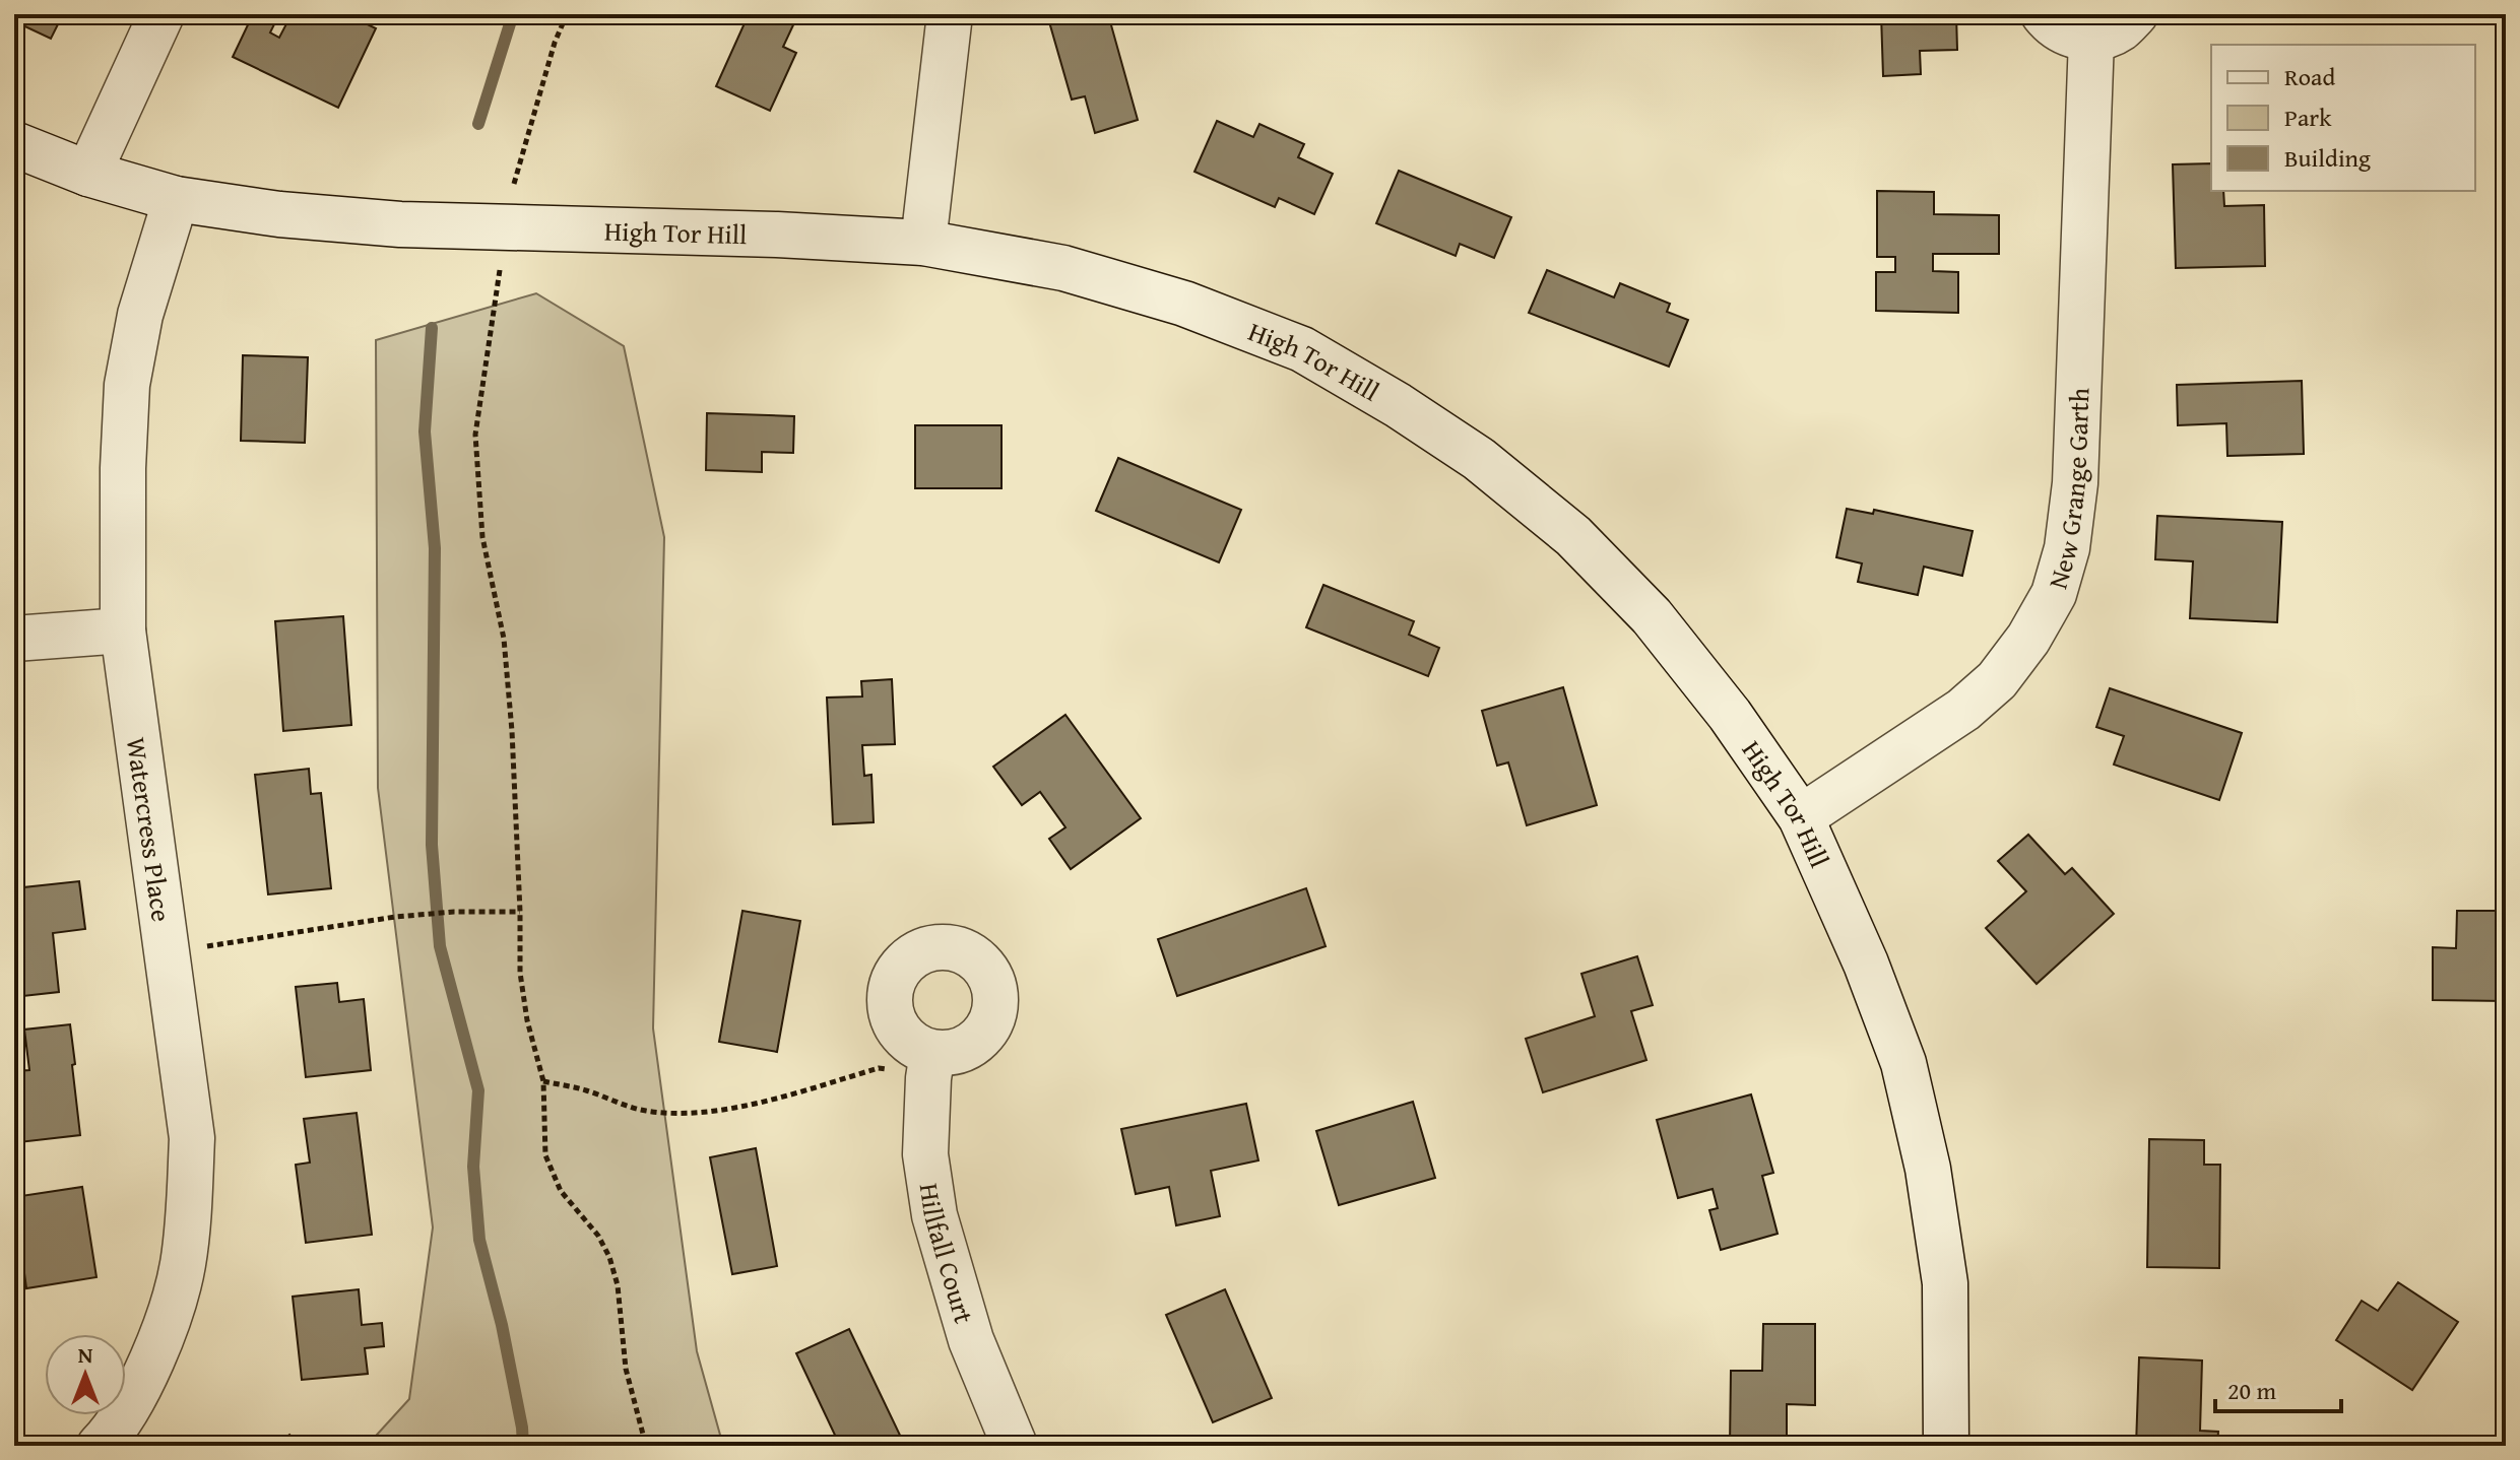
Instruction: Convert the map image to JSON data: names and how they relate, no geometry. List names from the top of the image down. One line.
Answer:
{"streets":{"street":["High Tor Hill","New Grange Garth","Watercress Place","Hillfall Court"]},"crossings":[["High Tor Hill","New Grange Garth"],["High Tor Hill","Watercress Place"]],"legend":["Road","Park","Building"],"scale_bar":"20 m","north":"top"}
